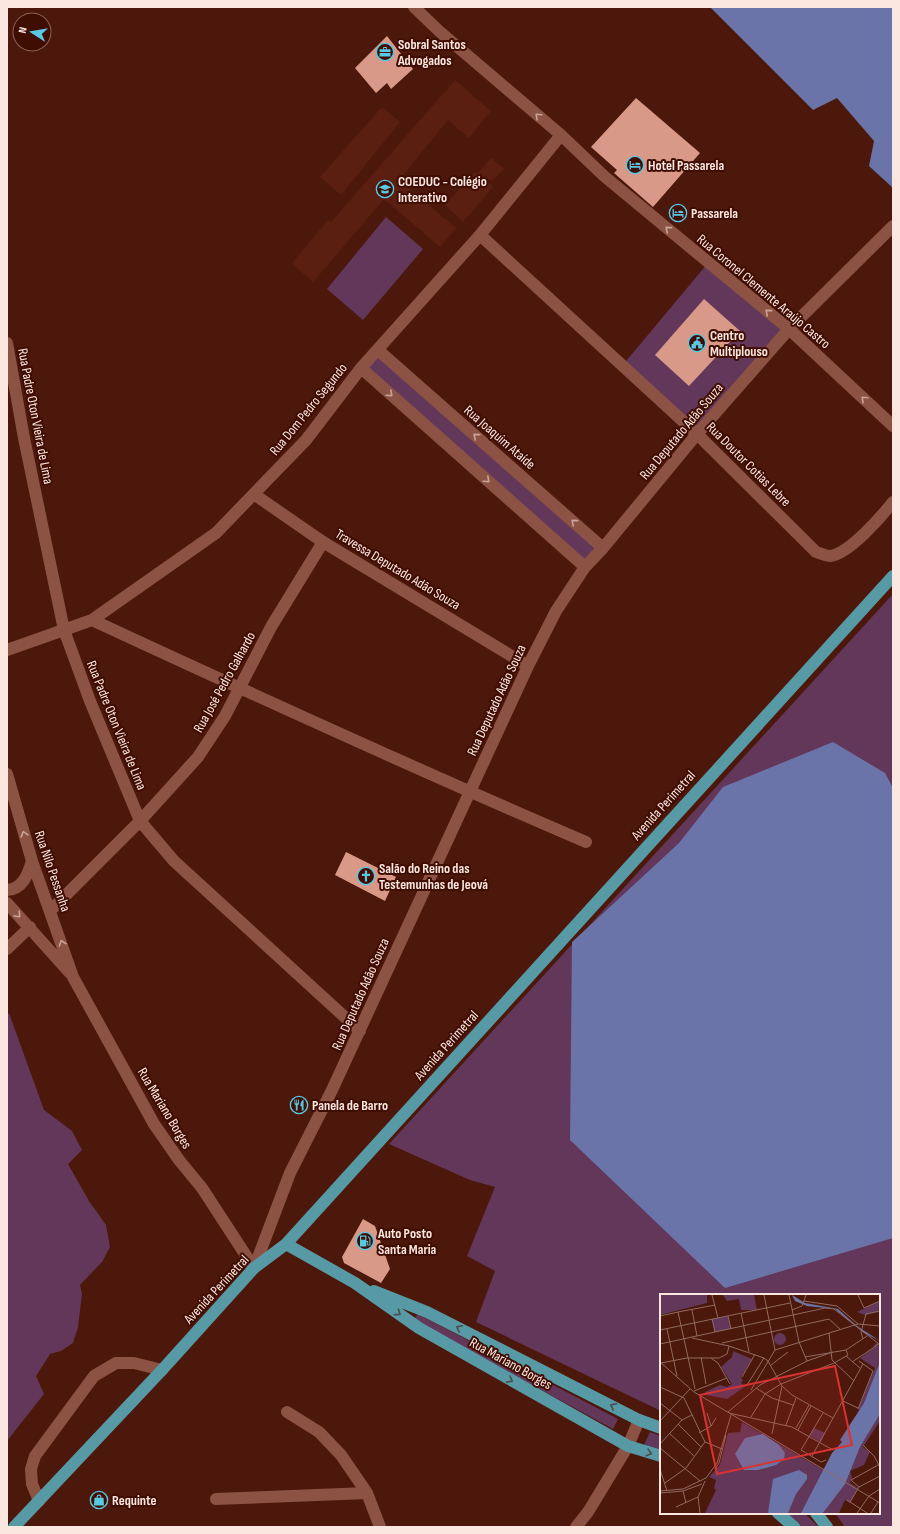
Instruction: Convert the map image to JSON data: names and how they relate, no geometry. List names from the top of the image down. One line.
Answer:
{"streets":{"main road":["Avenida Perimetral","Rua Mariano Borges"],"street":["Rua Coronel Clemente Araújo Castro","Rua Dom Pedro Segundo","Rua Padre Oton Vieira de Lima","Rua Deputado Adão Souza","Rua Joaquim Ataíde","Rua Doutor Cotias Lebre","Travessa Deputado Adão Souza","Rua José Pedro Galhardo","Rua Nilo Pessanha"]},"crossings":[["Rua Coronel Clemente Araújo Castro","Rua Dom Pedro Segundo"],["Rua Coronel Clemente Araújo Castro","Rua Deputado Adão Souza"],["Rua Dom Pedro Segundo","Rua Padre Oton Vieira de Lima"],["Rua Dom Pedro Segundo","Rua Joaquim Ataíde"],["Rua Dom Pedro Segundo","Rua Doutor Cotias Lebre"],["Rua Dom Pedro Segundo","Travessa Deputado Adão Souza"],["Rua Padre Oton Vieira de Lima","Rua Deputado Adão Souza"],["Rua Padre Oton Vieira de Lima","Rua José Pedro Galhardo"],["Rua Deputado Adão Souza","Rua Joaquim Ataíde"],["Rua Deputado Adão Souza","Rua Doutor Cotias Lebre"],["Rua Deputado Adão Souza","Travessa Deputado Adão Souza"],["Rua Deputado Adão Souza","Avenida Perimetral"],["Rua Deputado Adão Souza","Rua Mariano Borges"],["Travessa Deputado Adão Souza","Rua José Pedro Galhardo"],["Rua José Pedro Galhardo","Rua Nilo Pessanha"],["Avenida Perimetral","Rua Mariano Borges"],["Rua Nilo Pessanha","Rua Mariano Borges"]],"one_way":["Rua Coronel Clemente Araújo Castro"],"places":{"office":["Sobral Santos Advogados"],"hotel":["Hotel Passarela","Passarela"],"school or university":["COEDUC - Colégio Interativo"],"public building":["Centro Multiplouso"],"church":["Salão do Reino das Testemunhas de Jeová"],"restaurant":["Panela de Barro"],"fuel station":["Auto Posto Santa Maria"],"shop":["Requinte"]},"north":"left"}
